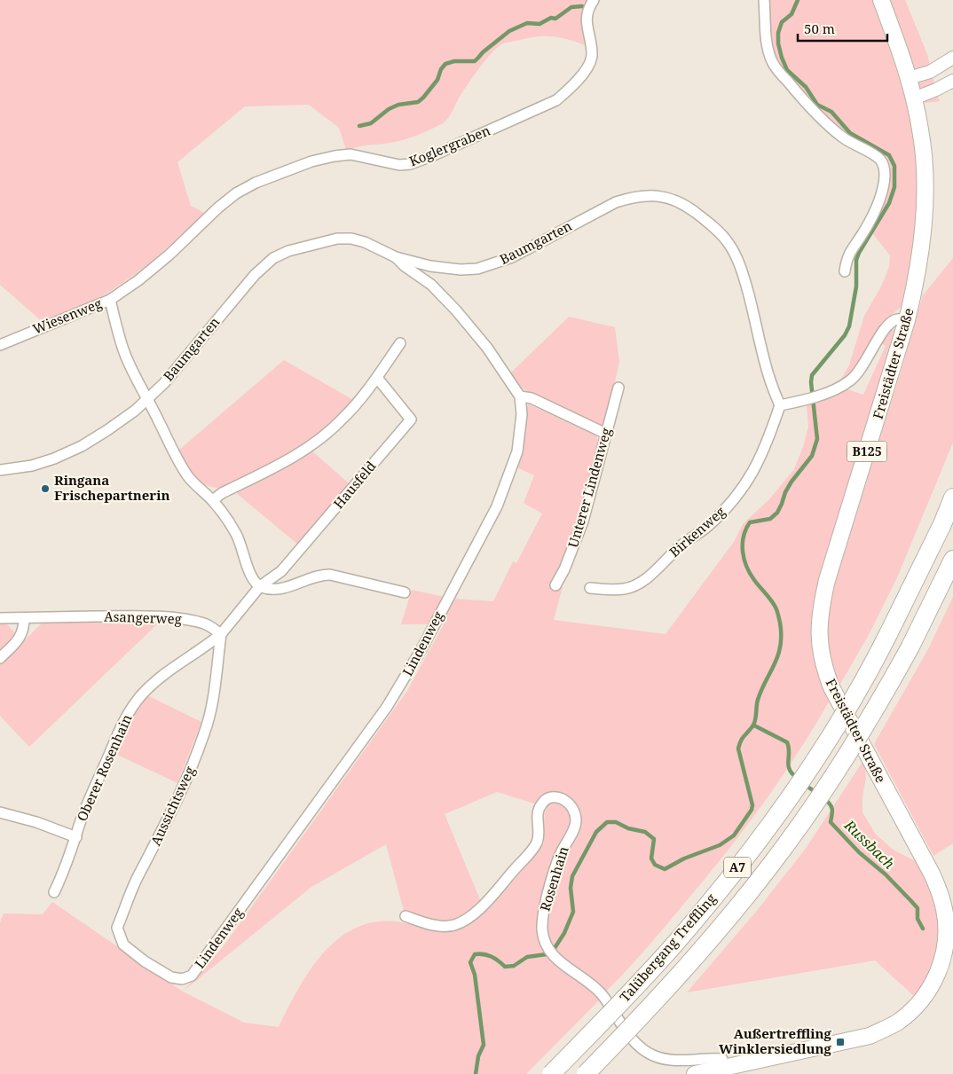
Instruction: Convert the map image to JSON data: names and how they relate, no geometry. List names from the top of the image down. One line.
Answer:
{"streets":{"highway":["A7","Talübergang Treffling"],"main road":["Freistädter Straße","B125"],"street":["Koglergraben","Baumgarten","Wiesenweg","Hausfeld","Unterer Lindenweg","Birkenweg","Asangerweg","Lindenweg","Oberer Rosenhain","Aussichtsweg","Rosenhain"]},"crossings":[["Koglergraben","Wiesenweg"],["Baumgarten","Wiesenweg"],["Baumgarten","Birkenweg"],["Wiesenweg","Hausfeld"],["Freistädter Straße","B125"],["Asangerweg","Oberer Rosenhain"],["Asangerweg","Aussichtsweg"],["Lindenweg","Aussichtsweg"],["Oberer Rosenhain","Aussichtsweg"]],"water":["Russbach"],"places":{"other":["Ringana Frischepartnerin"],"transit":["Außertreffling Winklersiedlung"]},"scale_bar":"50 m"}
